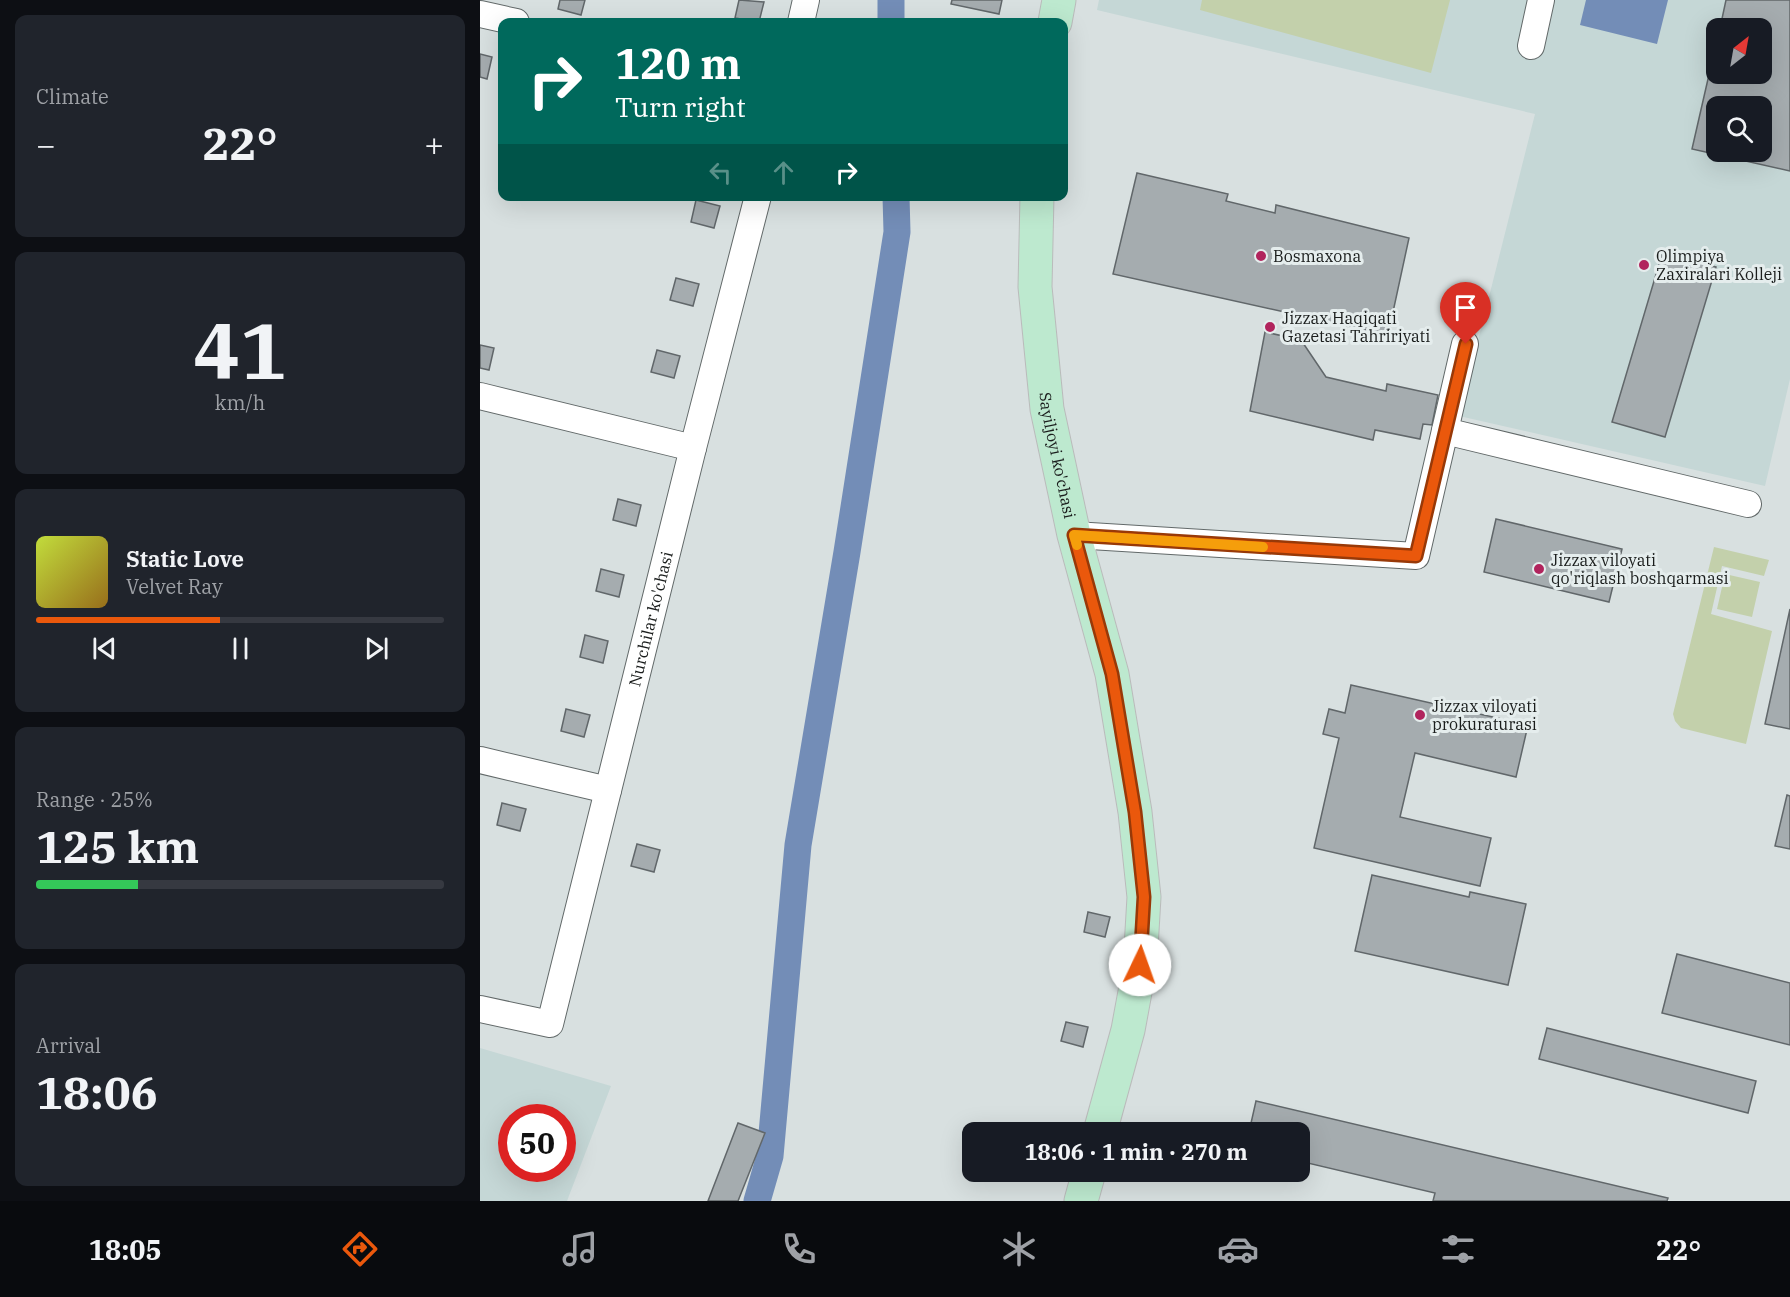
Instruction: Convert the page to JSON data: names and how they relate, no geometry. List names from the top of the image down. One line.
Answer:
{"streets":{"main road":["Sayiljoyi ko'chasi"],"street":["Nurchilar ko'chasi"]},"places":["Bosmaxona","Olimpiya Zaxiralari Kolleji","Jizzax Haqiqati Gazetasi Tahririyati","Jizzax viloyati qo'riqlash boshqarmasi","Jizzax viloyati prokuraturasi"],"north":"top right","page":{"tile":["Climate",["41","km/h"],["Range · 25%","125 km"],["Arrival","18:06"]],"turn":["120 m","Turn right"],"heat":["−","22°","+"],"song":["Static Love","Velvet Ray"],"limit":"50","trip":"18:06 · 1 min · 270 m","tabs":["18:05","22°"]}}
